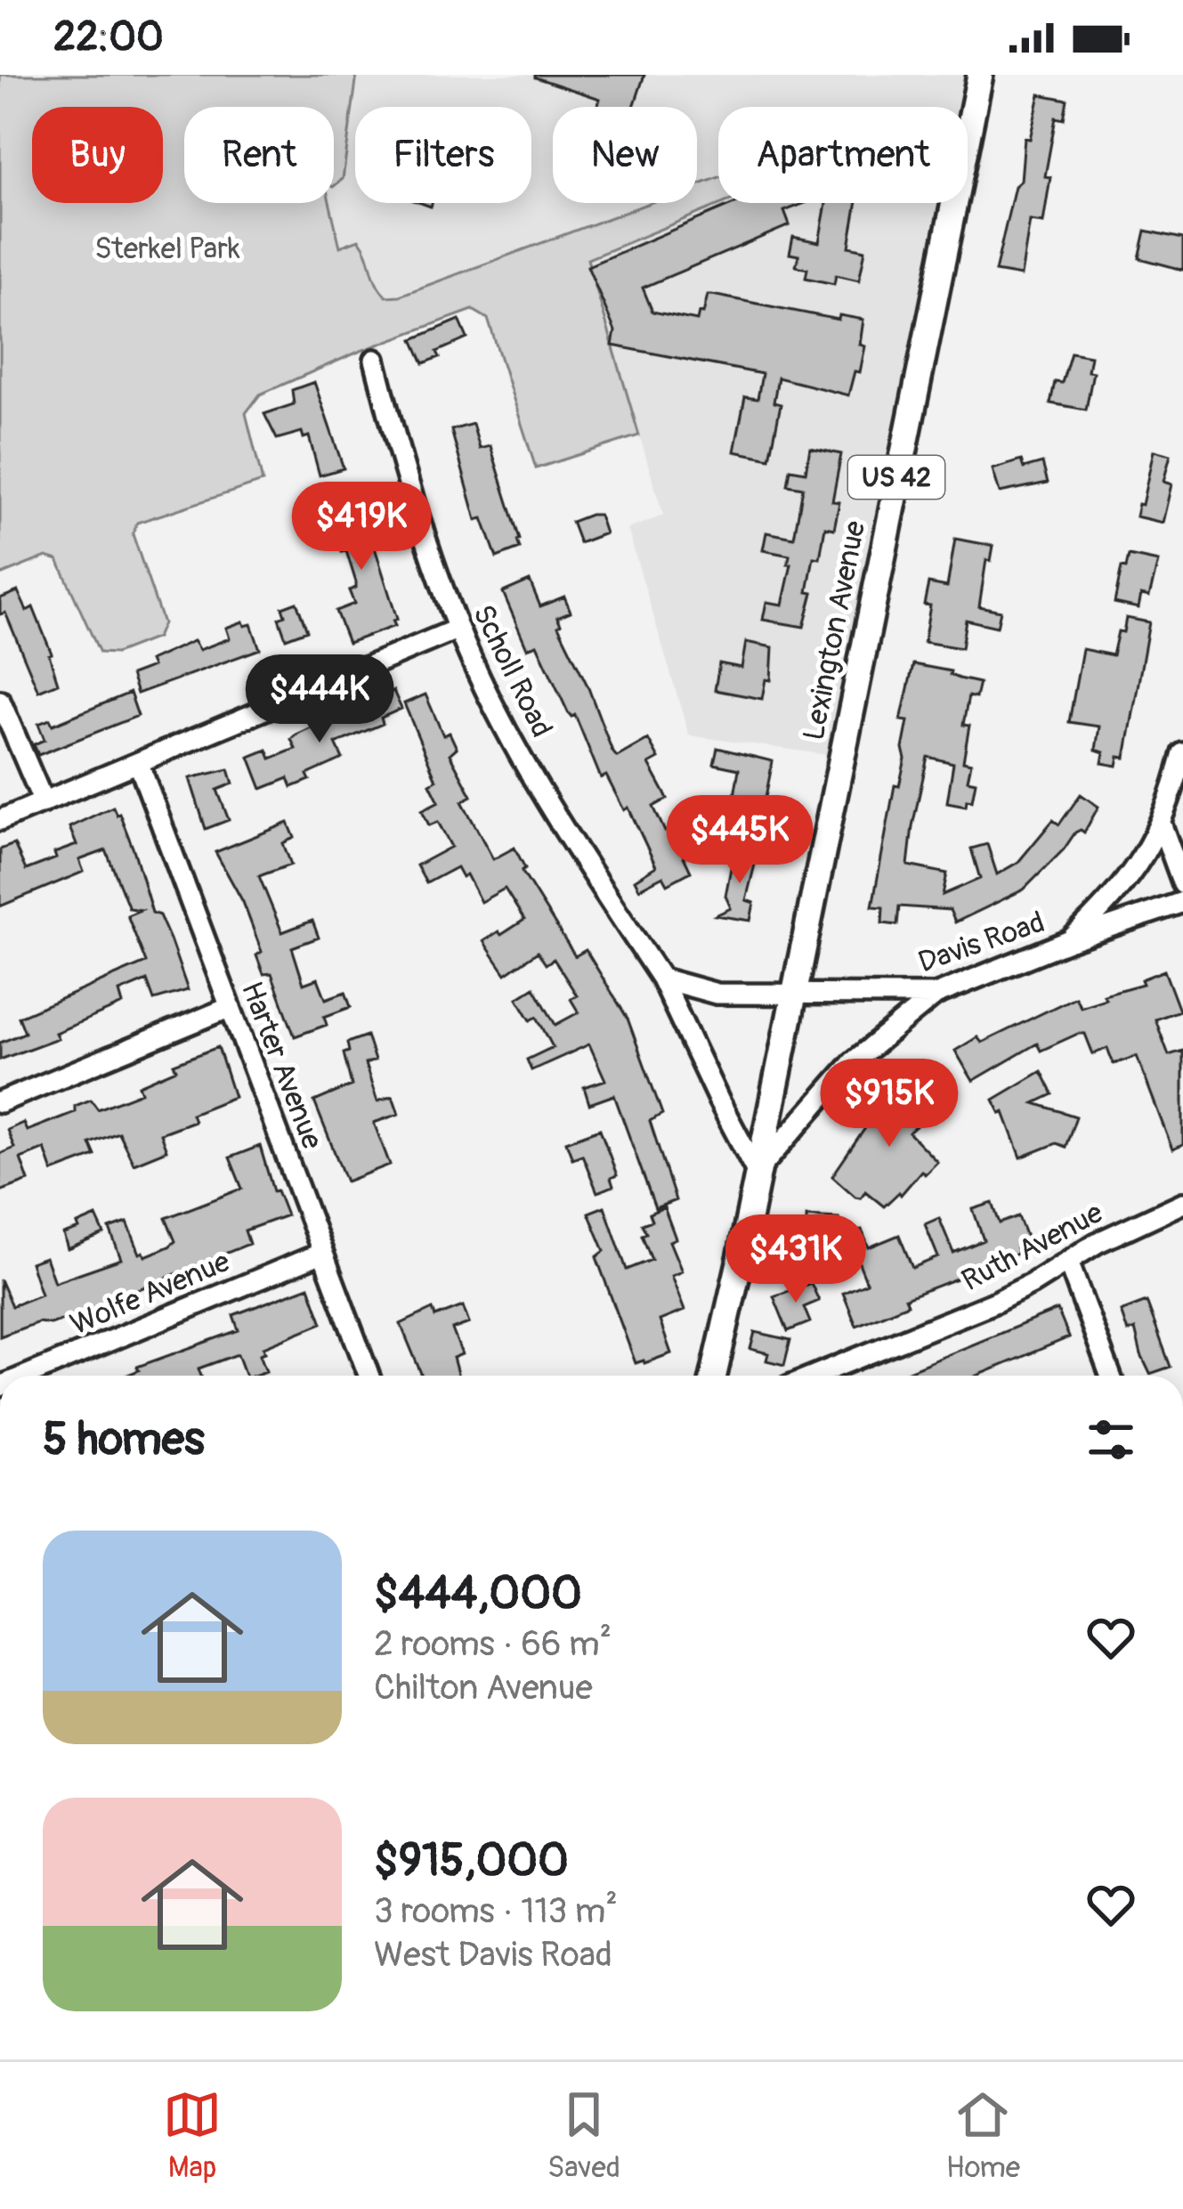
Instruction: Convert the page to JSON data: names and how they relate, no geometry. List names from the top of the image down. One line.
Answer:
{"streets":{"main road":["US 42","Lexington Avenue"],"street":["Scholl Road","Davis Road","Harter Avenue","Ruth Avenue","Wolfe Avenue"]},"crossings":[["Lexington Avenue","Scholl Road"],["Lexington Avenue","Davis Road"],["Harter Avenue","Wolfe Avenue"]],"parks":["Sterkel Park"],"page":{"status":"22:00","chip":["Buy","Rent","Filters","New","Apartment"],"price":["$419K","$444K","$445K","$915K","$431K"],"heading":"5 homes","list":[{"name":"$444,000","note":"2 rooms · 66 m² · Chilton Avenue"},{"name":"$915,000","note":"3 rooms · 113 m² · West Davis Road"}],"tabs":["Map","Saved","Home"]}}
